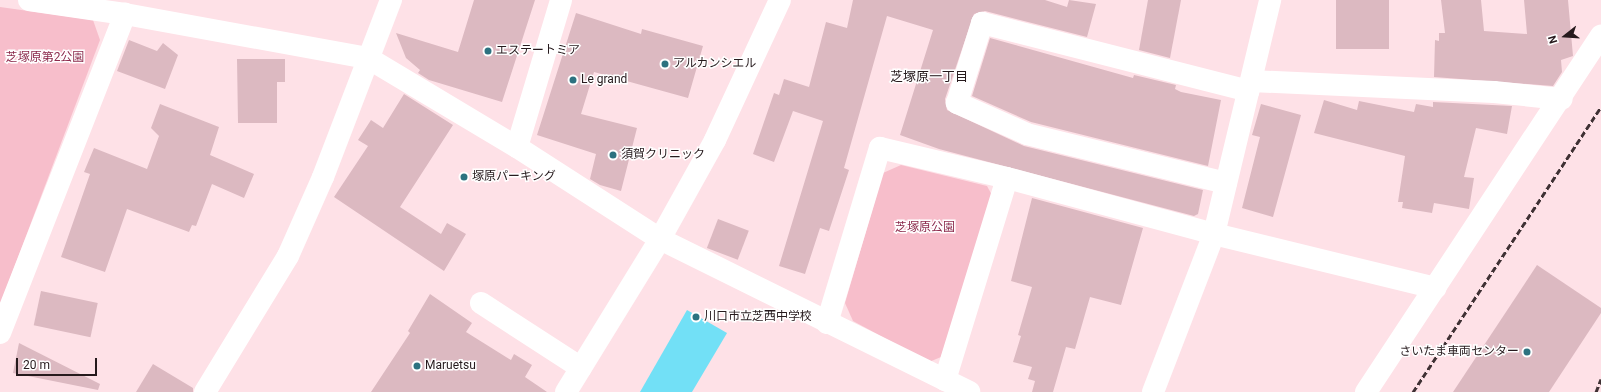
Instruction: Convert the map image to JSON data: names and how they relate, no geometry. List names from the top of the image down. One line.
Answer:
{"districts":["芝塚原一丁目"],"parks":["芝塚原第2公園","芝塚原公園"],"places":["エステートミア","アルカンシエル","Le grand","須賀クリニック","塚原パーキング","川口市立芝西中学校","さいたま車両センター","Maruetsu"],"scale_bar":"20 m","north":"left"}
